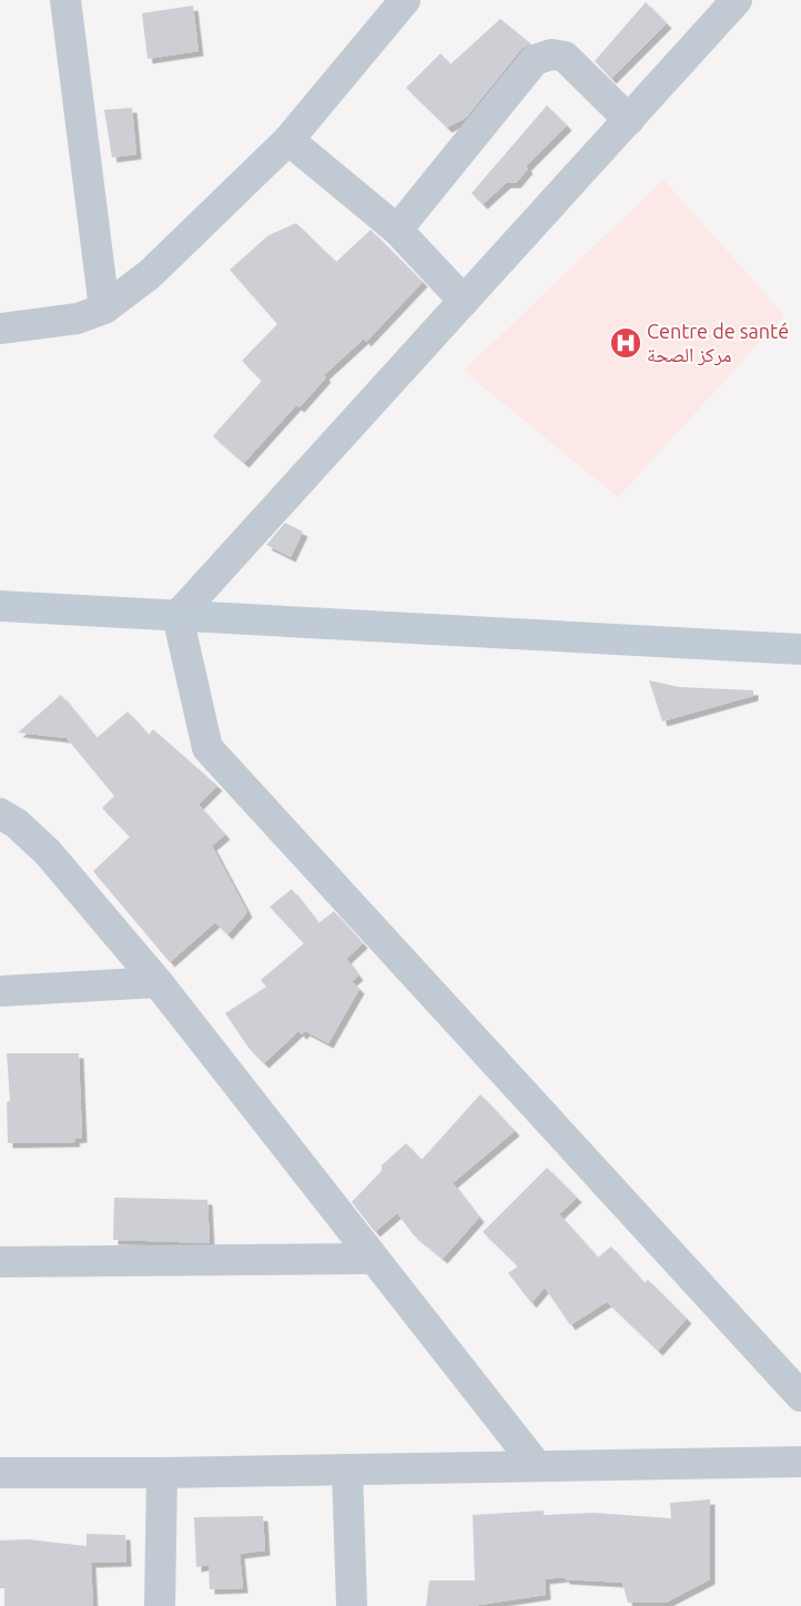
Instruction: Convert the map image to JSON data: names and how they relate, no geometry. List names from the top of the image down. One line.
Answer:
{"places":{"hospital":["Centre de santé مركز الصحة"]}}
